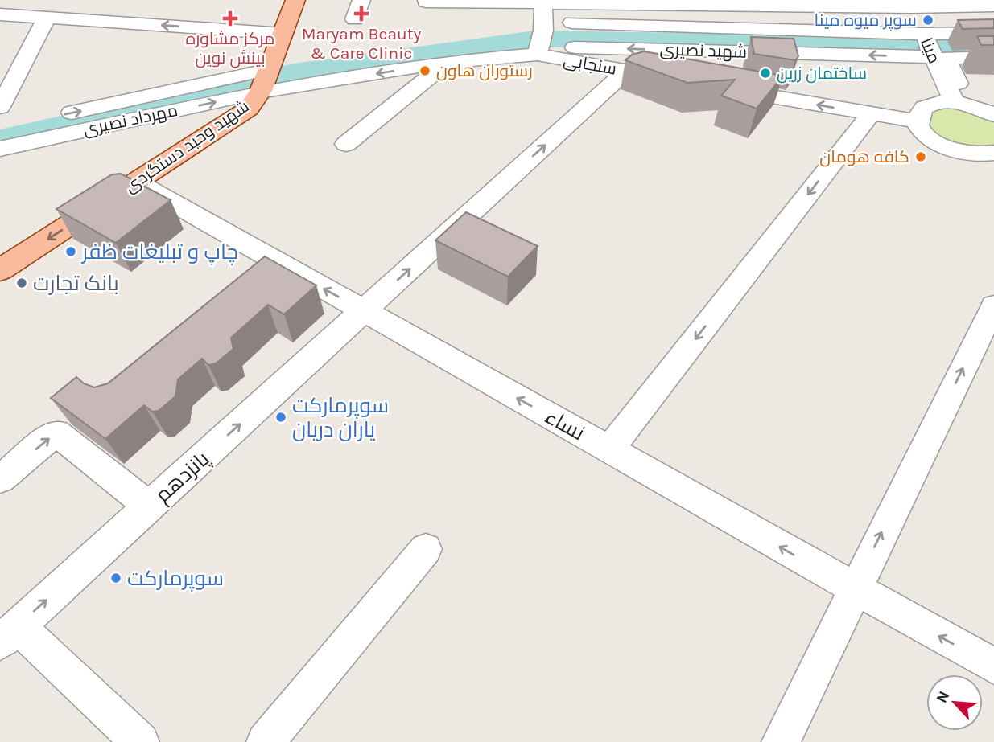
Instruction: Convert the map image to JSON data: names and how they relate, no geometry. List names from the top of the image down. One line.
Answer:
{"streets":{"main road":["شهید وحید دستگردی"],"street":["شهید نصیری","مینا","سنجابی","مهرداد نصیری","نساء","پانزدهم"]},"crossings":[["شهید نصیری","مینا"],["شهید نصیری","سنجابی"],["سنجابی","مهرداد نصیری"],["سنجابی","شهید وحید دستگردی"],["سنجابی","پانزدهم"],["مهرداد نصیری","شهید وحید دستگردی"],["شهید وحید دستگردی","نساء"],["نساء","پانزدهم"]],"one_way":["سنجابی","شهید وحید دستگردی","نساء"],"places":{"health":["Maryam Beauty & Care Clinic","مرکز مشاوره بینش نوین"],"other":["سوپر میوه مینا","رستوران هاون","ساختمان زرین","کافه هومان","چاپ و تبلیغات ظفر","بانک تجارت","سوپرمارکت یاران دریان","سوپرمارکت"]},"north":"top left"}
